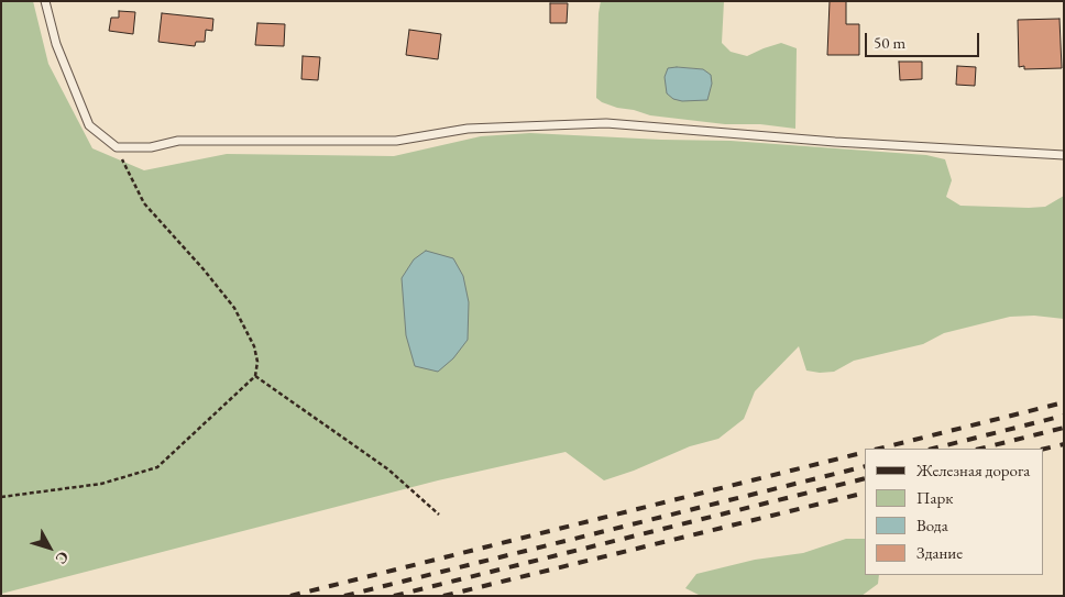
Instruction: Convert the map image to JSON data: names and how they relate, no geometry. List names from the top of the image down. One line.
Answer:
{"legend":["Железная дорога","Парк","Вода","Здание"],"scale_bar":"50 m","north":"bottom right"}
